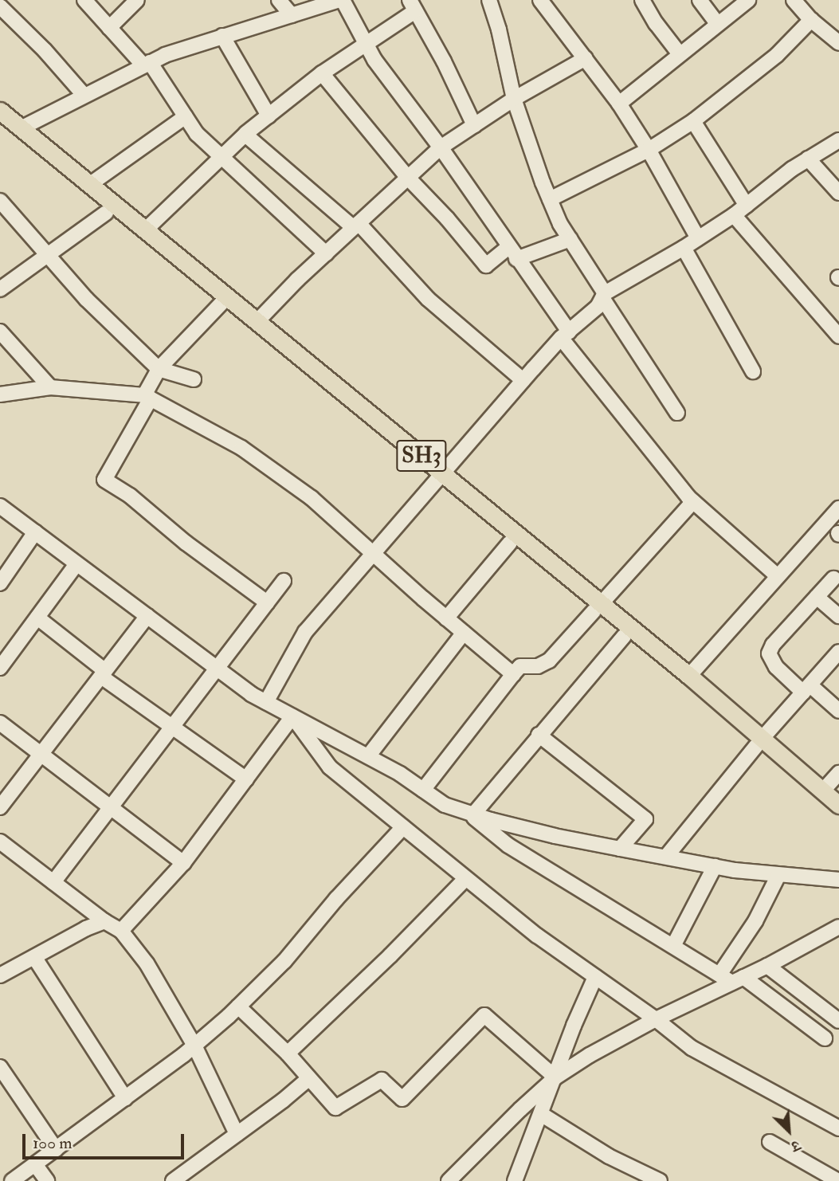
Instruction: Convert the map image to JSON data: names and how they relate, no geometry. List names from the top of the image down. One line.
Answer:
{"streets":{"main road":["SH3"]},"scale_bar":"100 m","north":"bottom right"}
